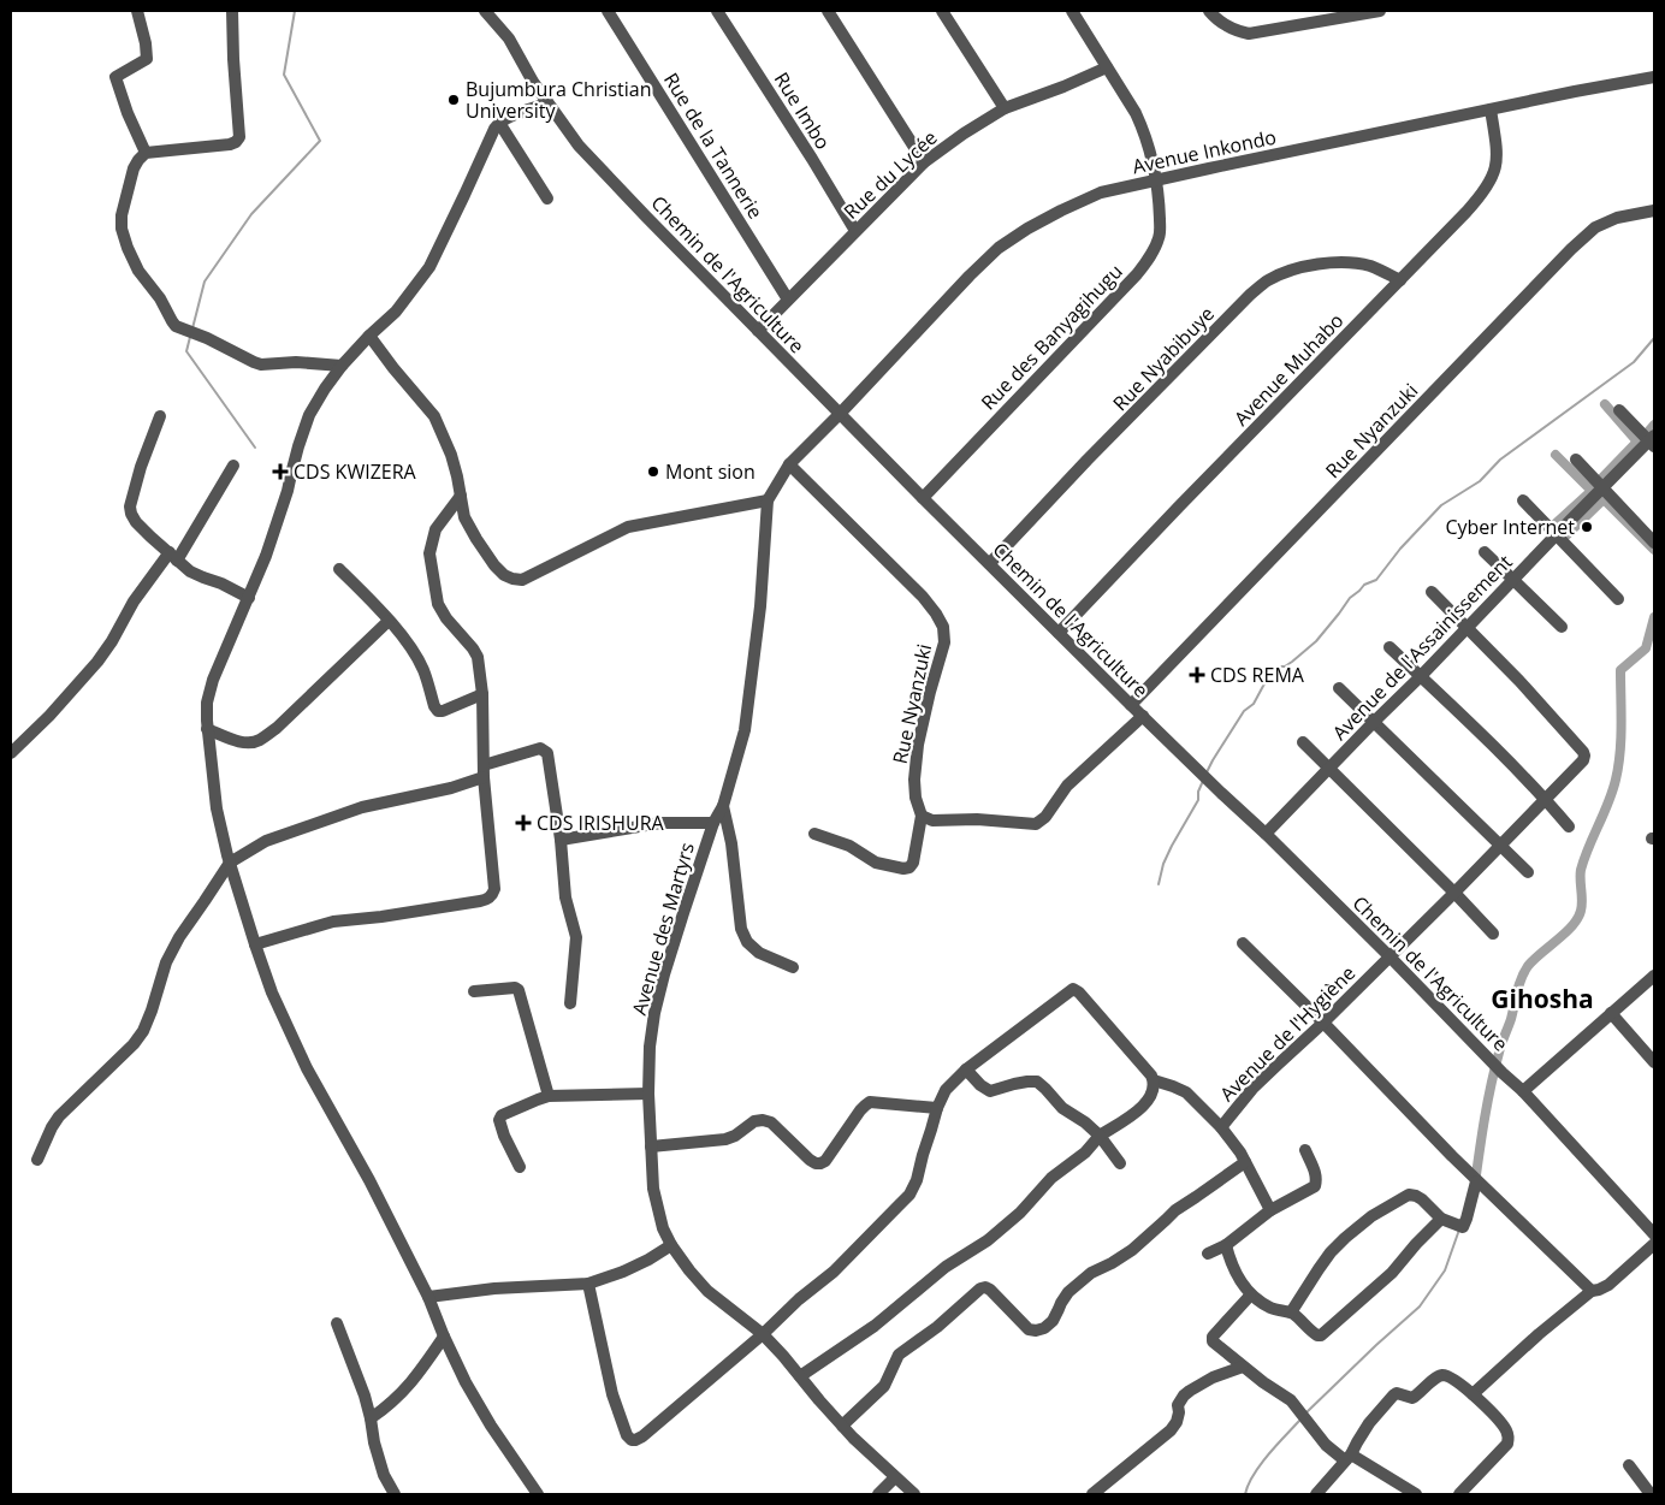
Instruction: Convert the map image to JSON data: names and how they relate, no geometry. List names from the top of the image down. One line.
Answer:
{"streets":{"street":["Rue Imbo","Rue de la Tannerie","Avenue Inkondo","Rue du Lycée","Chemin de l'Agriculture","Rue des Banyagihugu","Rue Nyabibuye","Avenue Muhabo","Rue Nyanzuki","Avenue de l'Assainissement","Avenue des Martyrs","Avenue de l'Hygiène"]},"crossings":[["Rue Imbo","Rue du Lycée"],["Rue de la Tannerie","Rue du Lycée"],["Avenue Inkondo","Chemin de l'Agriculture"],["Avenue Inkondo","Rue des Banyagihugu"],["Avenue Inkondo","Avenue Muhabo"],["Avenue Inkondo","Avenue des Martyrs"],["Rue du Lycée","Chemin de l'Agriculture"],["Rue du Lycée","Rue des Banyagihugu"],["Chemin de l'Agriculture","Rue des Banyagihugu"],["Chemin de l'Agriculture","Rue Nyabibuye"],["Chemin de l'Agriculture","Avenue Muhabo"],["Chemin de l'Agriculture","Rue Nyanzuki"],["Chemin de l'Agriculture","Avenue de l'Assainissement"],["Chemin de l'Agriculture","Avenue des Martyrs"],["Chemin de l'Agriculture","Avenue de l'Hygiène"],["Rue Nyabibuye","Avenue Muhabo"],["Rue Nyanzuki","Avenue des Martyrs"],["Avenue de l'Assainissement","Avenue de l'Hygiène"]],"districts":["Gihosha"],"places":{"other":["Bujumbura Christian University","Mont sion","Cyber Internet"],"health":["CDS KWIZERA","CDS REMA","CDS IRISHURA"]}}
